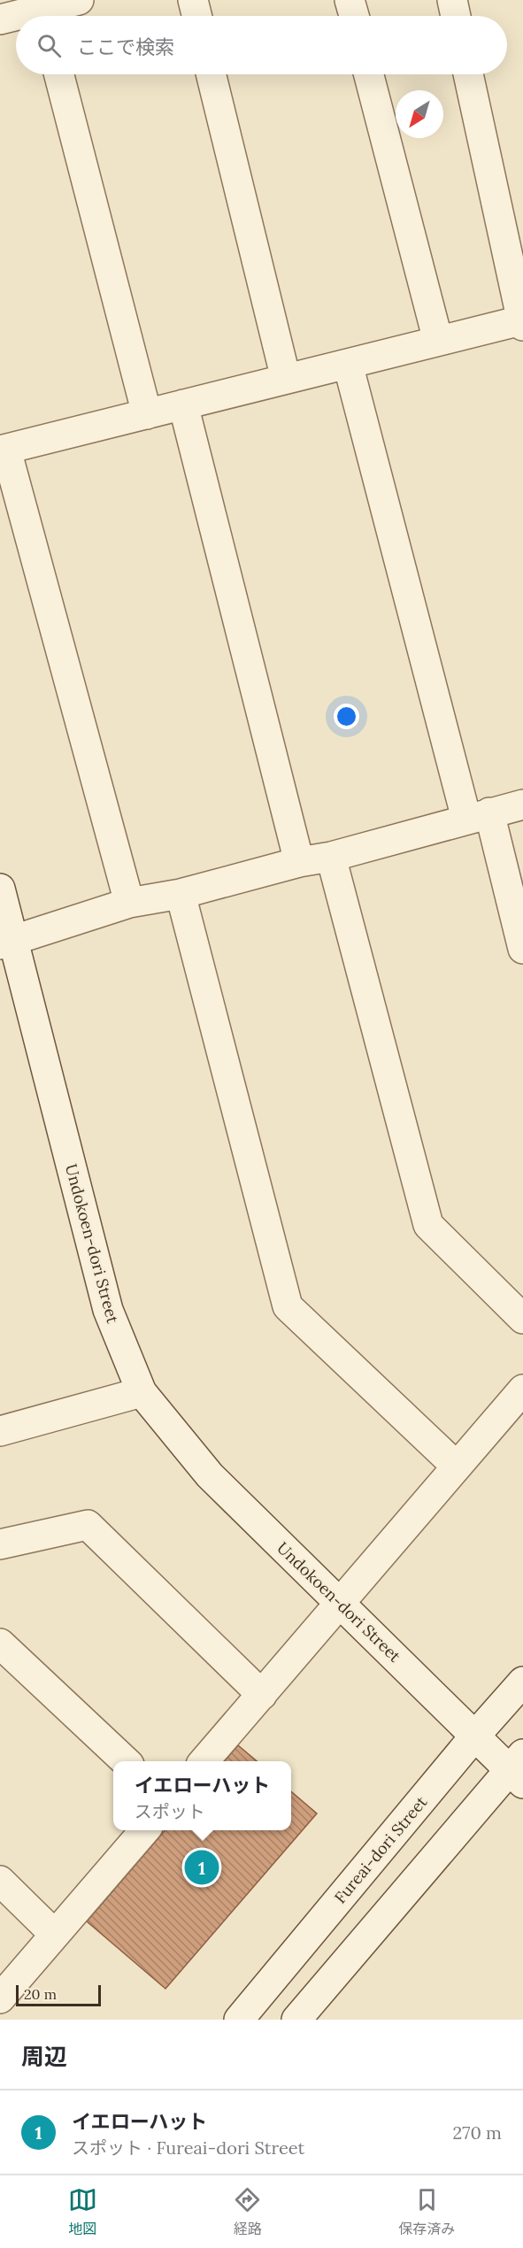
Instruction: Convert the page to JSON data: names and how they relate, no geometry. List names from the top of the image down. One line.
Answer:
{"streets":{"street":["Undokoen-dori Street","Fureai-dori Street"]},"crossings":[["Undokoen-dori Street","Fureai-dori Street"]],"scale_bar":"20 m","north":"bottom left","page":{"search":"ここで検索","popup":["イエローハット","スポット"],"pins":"1","scale":"20 m","heading":"周辺","list":[{"mark":"1","name":"イエローハット","note":"スポット · Fureai-dori Street","value":"270 m"}],"nav":["地図","経路","保存済み"]}}
